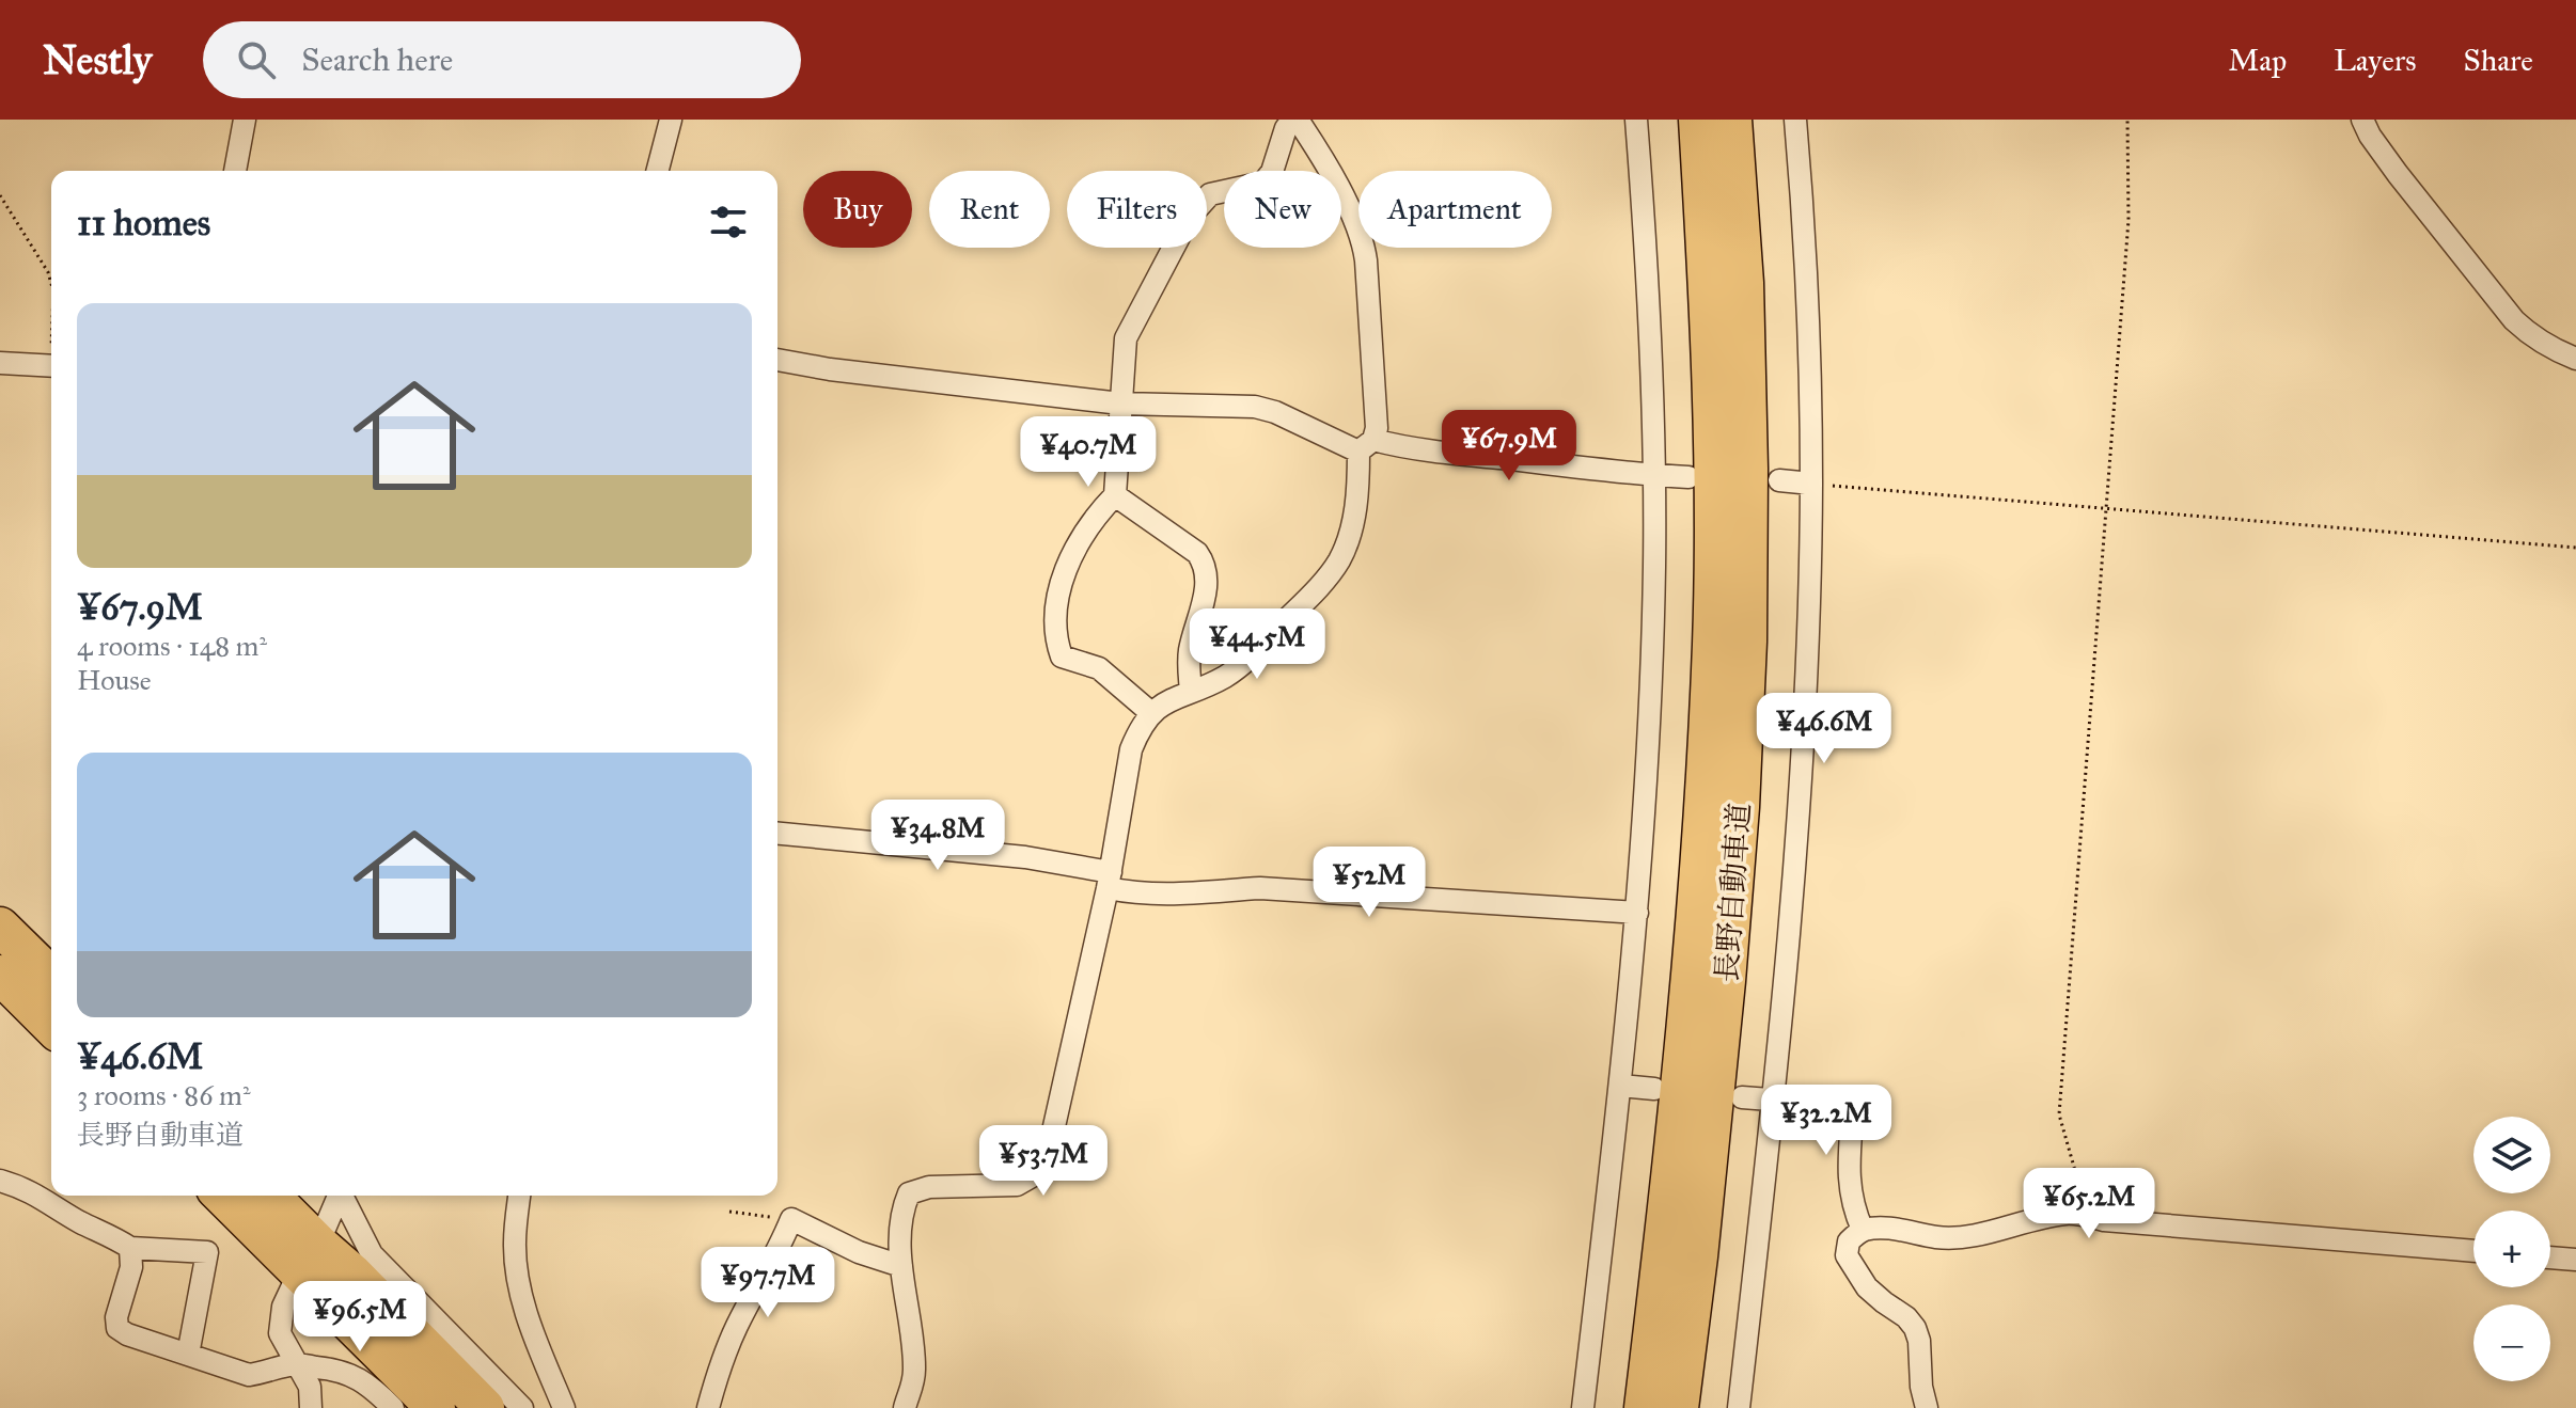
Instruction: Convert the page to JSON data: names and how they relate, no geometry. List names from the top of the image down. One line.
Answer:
{"streets":{"highway":["長野自動車道"]},"page":{"header":"Nestly","search":"Search here","nav":["Map","Layers","Share"],"chip":["Buy","Rent","Filters","New","Apartment"],"heading":"11 homes","list":[{"name":"¥67.9M","note":"4 rooms · 148 m² · House"},{"name":"¥46.6M","note":"3 rooms · 86 m² · 長野自動車道"}],"price":["¥67.9M","¥40.7M","¥44.5M","¥46.6M","¥34.8M","¥52M","¥32.2M","¥53.7M","¥65.2M","¥97.7M","¥96.5M"],"map_buttons":["+","−"]}}
